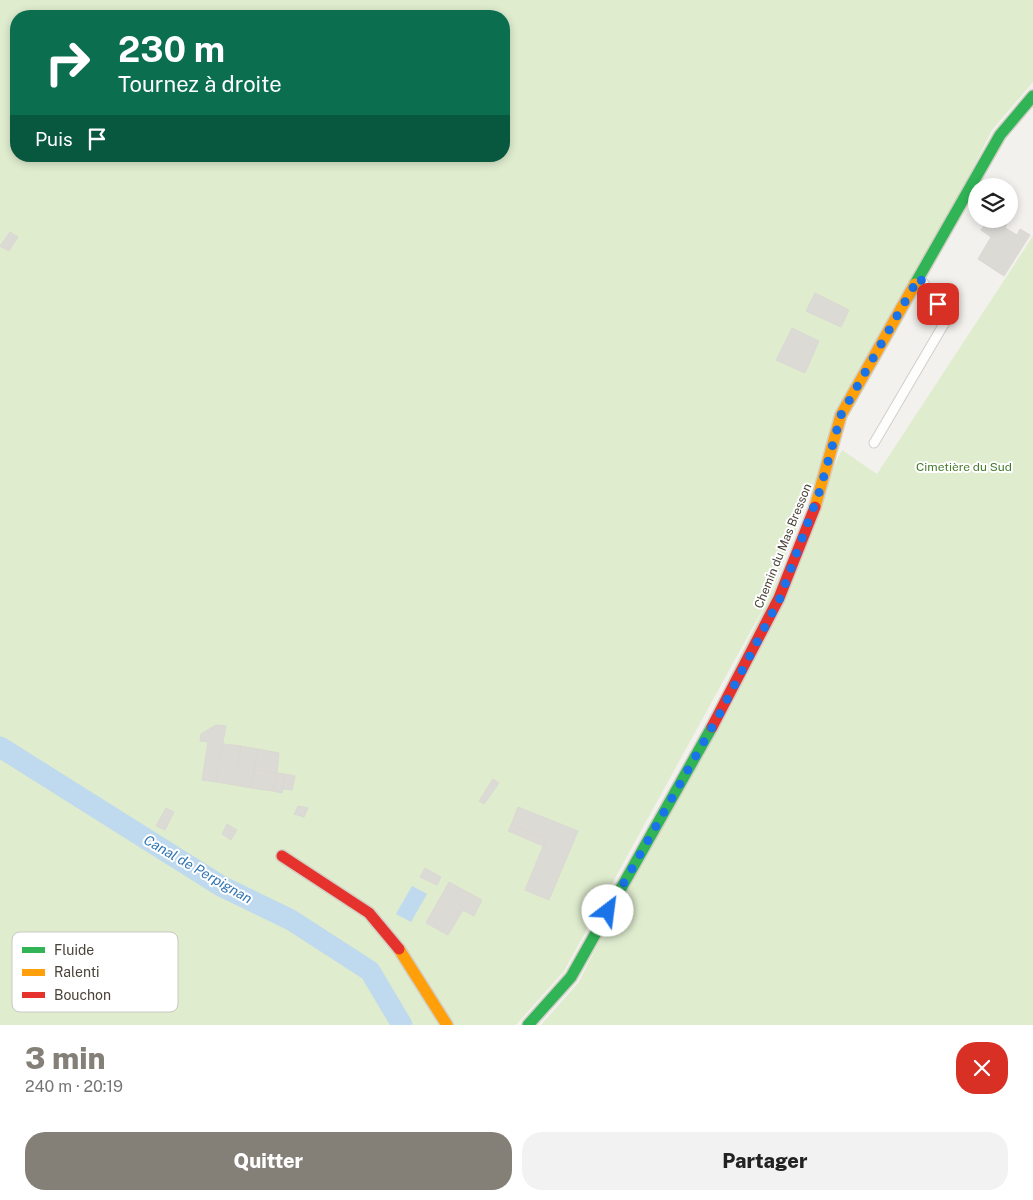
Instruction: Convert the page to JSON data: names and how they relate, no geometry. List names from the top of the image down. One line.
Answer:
{"streets":{"street":["Chemin du Mas Bresson"]},"water":["Canal de Perpignan"],"parks":["Cimetière du Sud"],"legend":["Fluide","Ralenti","Bouchon"],"page":{"turn":["230 m","Tournez à droite"],"then":"Puis","heading":["3 min","240 m · 20:19"],"buttons":["Quitter","Partager"]}}
